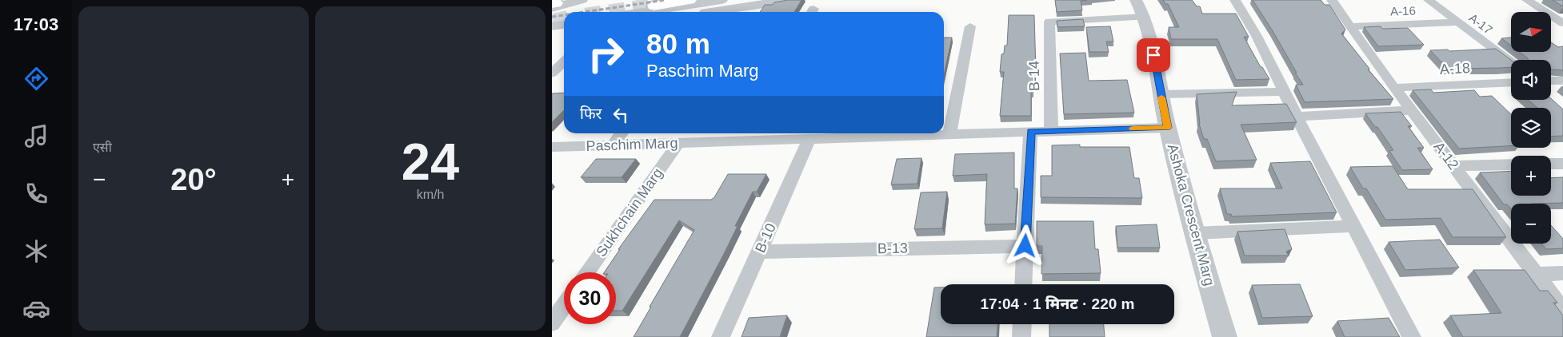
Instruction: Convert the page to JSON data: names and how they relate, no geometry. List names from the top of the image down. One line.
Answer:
{"streets":{"street":["A-16","A-17","A-18","B-14","Paschim Marg","A-12","Sukhchain Marg","Ashoka Crescent Marg","B-10","B-13"]},"crossings":[["A-16","A-17"],["A-16","A-12"],["A-18","A-12"],["B-14","Paschim Marg"],["B-14","Ashoka Crescent Marg"],["Paschim Marg","Sukhchain Marg"],["Paschim Marg","Ashoka Crescent Marg"],["Paschim Marg","B-10"],["B-10","B-13"]],"north":"right","page":{"tabs":"17:03","tile":["एसी",["24","km/h"]],"map_buttons":["+","−"],"turn":["80 m","Paschim Marg"],"then":"फिर","heat":["−","20°","+"],"limit":"30","trip":"17:04 · 1 मिनट · 220 m"}}
